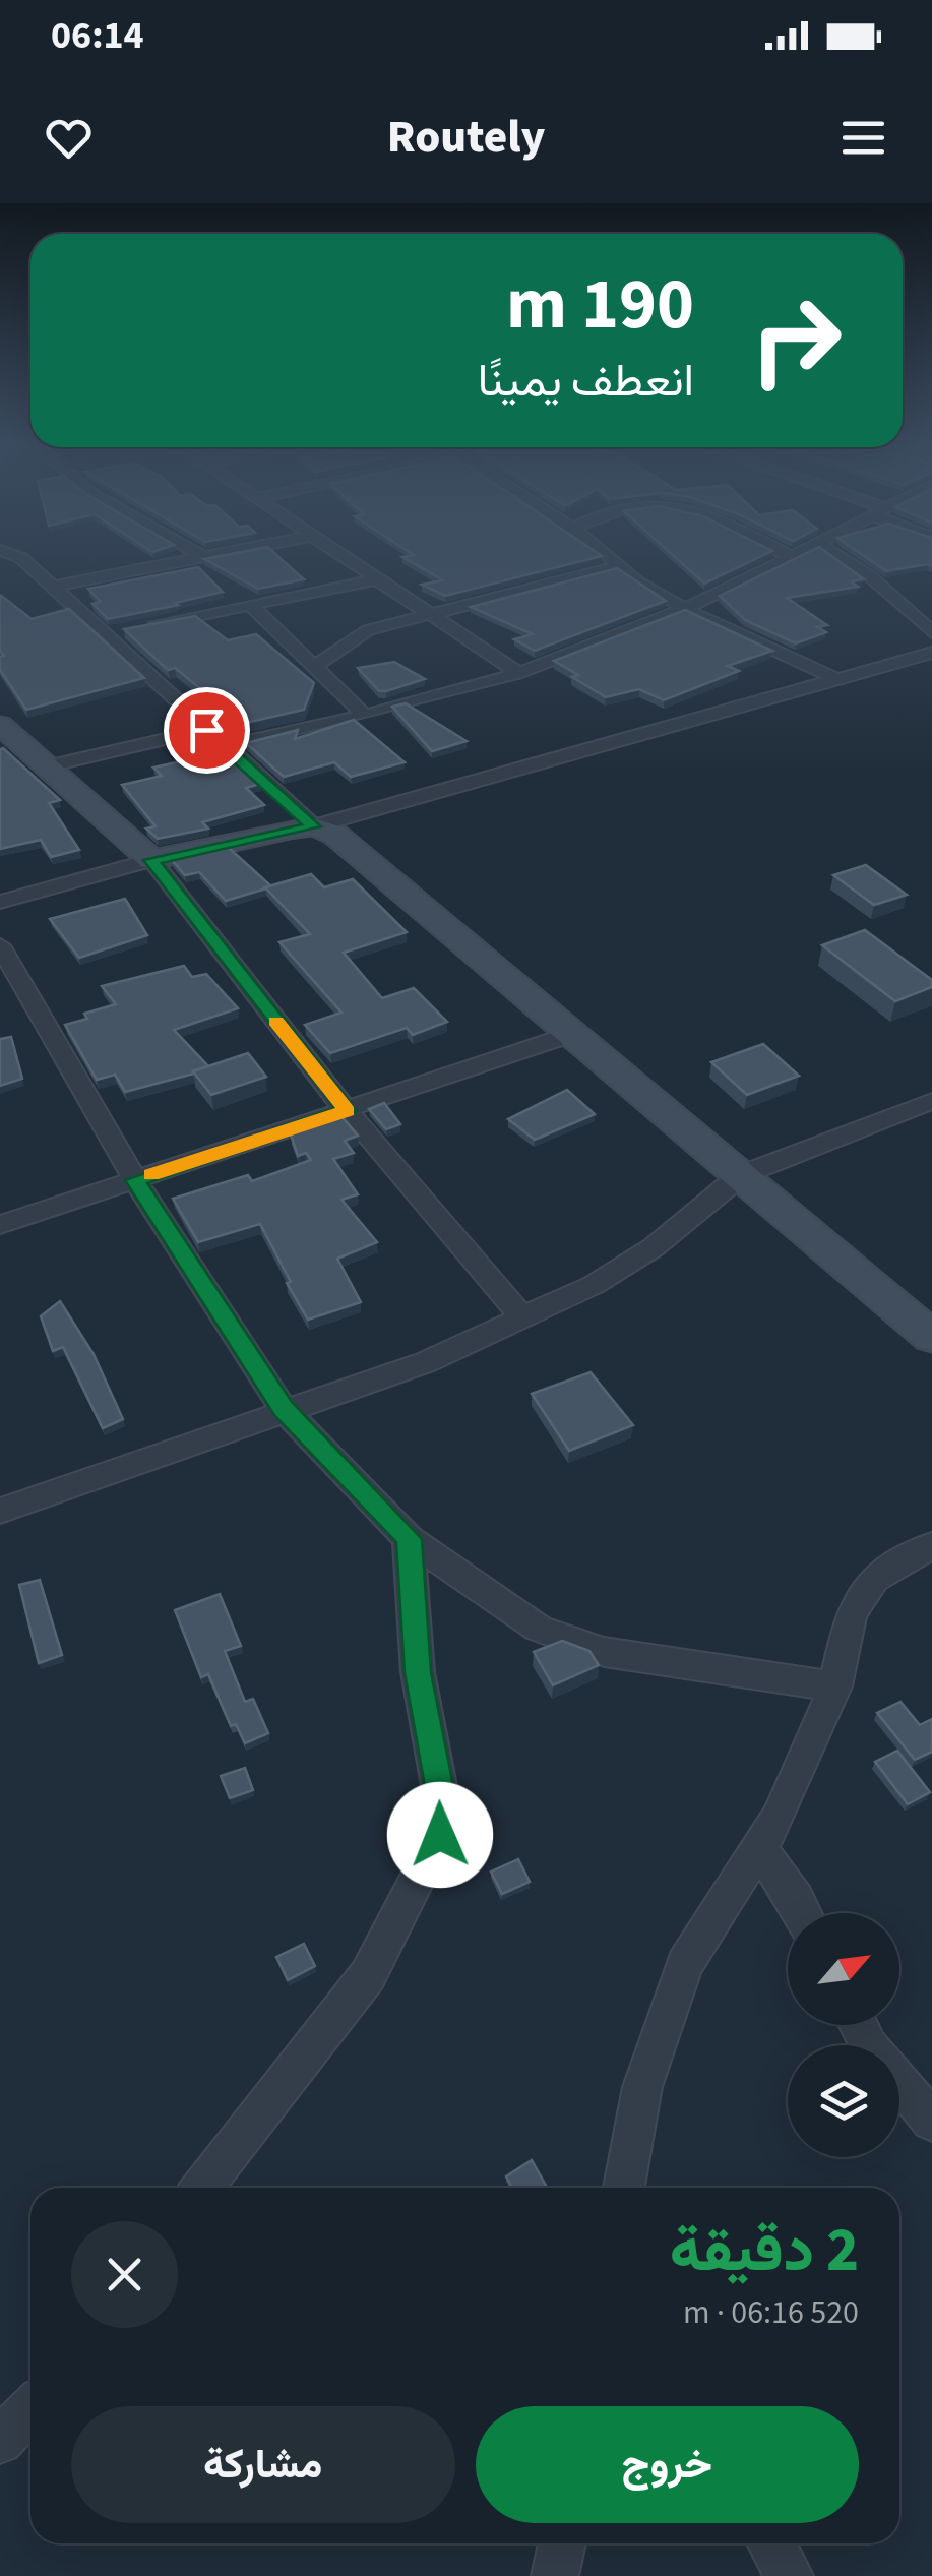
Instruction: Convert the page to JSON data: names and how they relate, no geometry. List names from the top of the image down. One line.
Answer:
{"north":"top right","page":{"status":"06:14","header":"Routely","turn":["190 m","انعطف يمينًا"],"heading":["2 دقيقة","520 m · 06:16"],"buttons":["خروج","مشاركة"]}}
